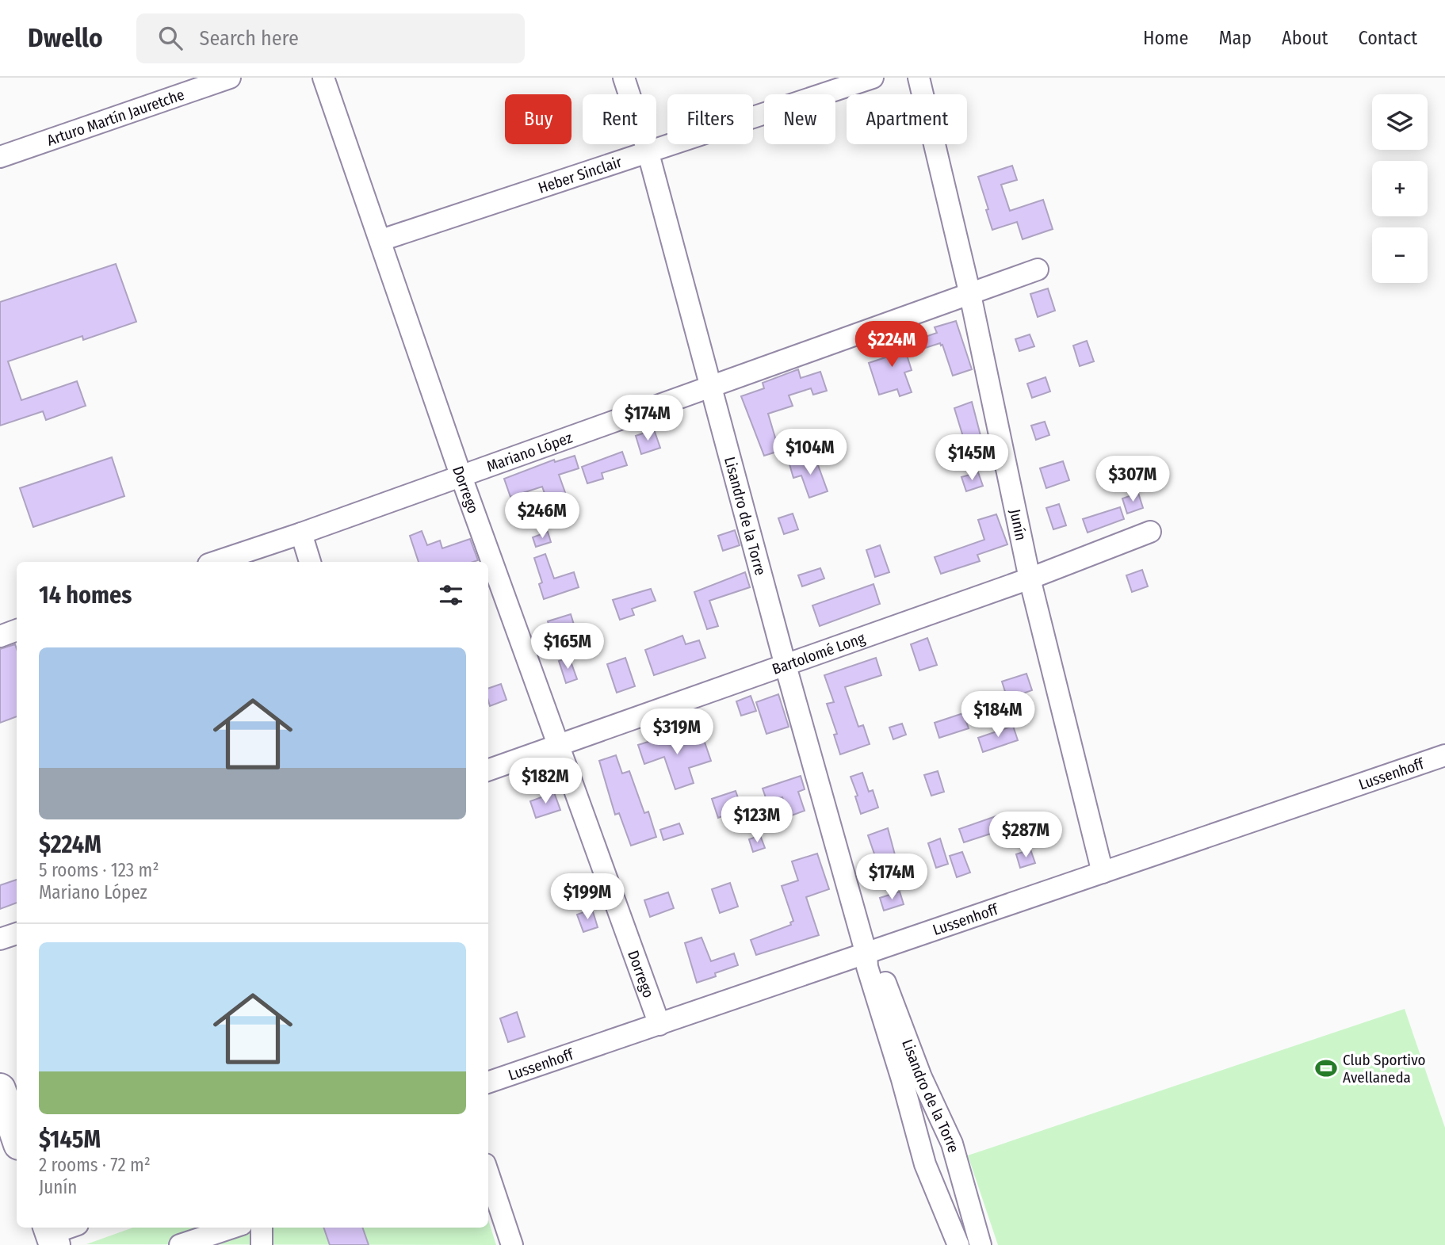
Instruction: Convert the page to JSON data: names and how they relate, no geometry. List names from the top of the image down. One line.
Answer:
{"streets":{"street":["Arturo Martín Jauretche","Heber Sinclair","Mariano López","Dorrego","Lisandro de la Torre","Junín","Bartolomé Long","Lussenhoff"]},"crossings":[["Heber Sinclair","Dorrego"],["Heber Sinclair","Lisandro de la Torre"],["Mariano López","Dorrego"],["Mariano López","Lisandro de la Torre"],["Mariano López","Junín"],["Dorrego","Bartolomé Long"],["Dorrego","Lussenhoff"],["Lisandro de la Torre","Bartolomé Long"],["Lisandro de la Torre","Lussenhoff"],["Junín","Bartolomé Long"],["Junín","Lussenhoff"]],"places":{"sports":["Club Sportivo Avellaneda"]},"page":{"header":"Dwello","search":"Search here","nav":["Home","Map","About","Contact"],"map_buttons":["+","−"],"chip":["Buy","Rent","Filters","New","Apartment"],"price":["$224M","$174M","$104M","$145M","$307M","$246M","$165M","$184M","$319M","$182M","$123M","$287M","$174M","$199M"],"heading":"14 homes","list":[{"name":"$224M","note":"5 rooms · 123 m² · Mariano López"},{"name":"$145M","note":"2 rooms · 72 m² · Junín"}]}}
